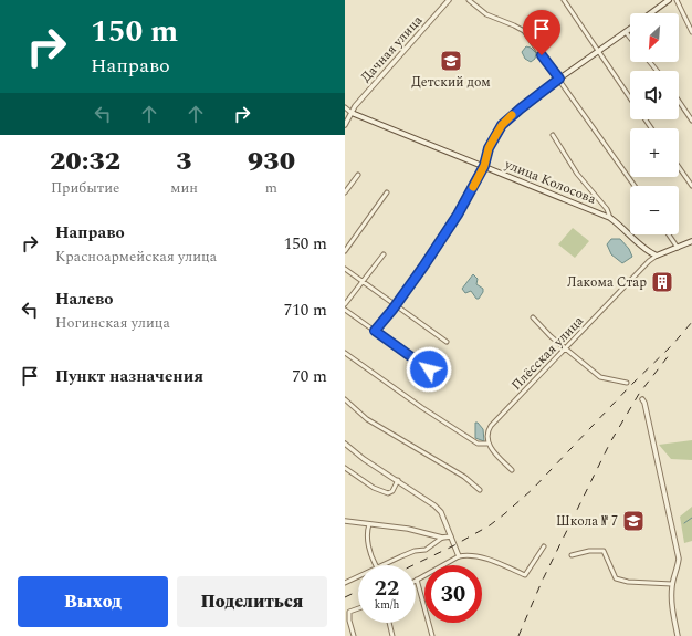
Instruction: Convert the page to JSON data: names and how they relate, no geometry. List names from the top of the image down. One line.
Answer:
{"streets":{"main road":["улица Колосова"],"street":["Дачная улица","Плёсская улица"]},"crossings":[["Дачная улица","улица Колосова"],["улица Колосова","Плёсская улица"]],"places":{"school or university":["Детский дом","Школа № 7"],"building":["Лакома Стар"]},"north":"bottom left","page":{"turn":["150 m","Направо"],"map_buttons":["+","−"],"eta":["20:32","Прибытие","3","мин","930","m"],"list":[{"name":"Направо","note":"Красноармейская улица","value":"150 m"},{"name":"Налево","note":"Ногинская улица","value":"710 m"},{"name":"Пункт назначения","value":"70 m"}],"speed":"22 km/h","limit":"30","buttons":["Выход","Поделиться"]}}
